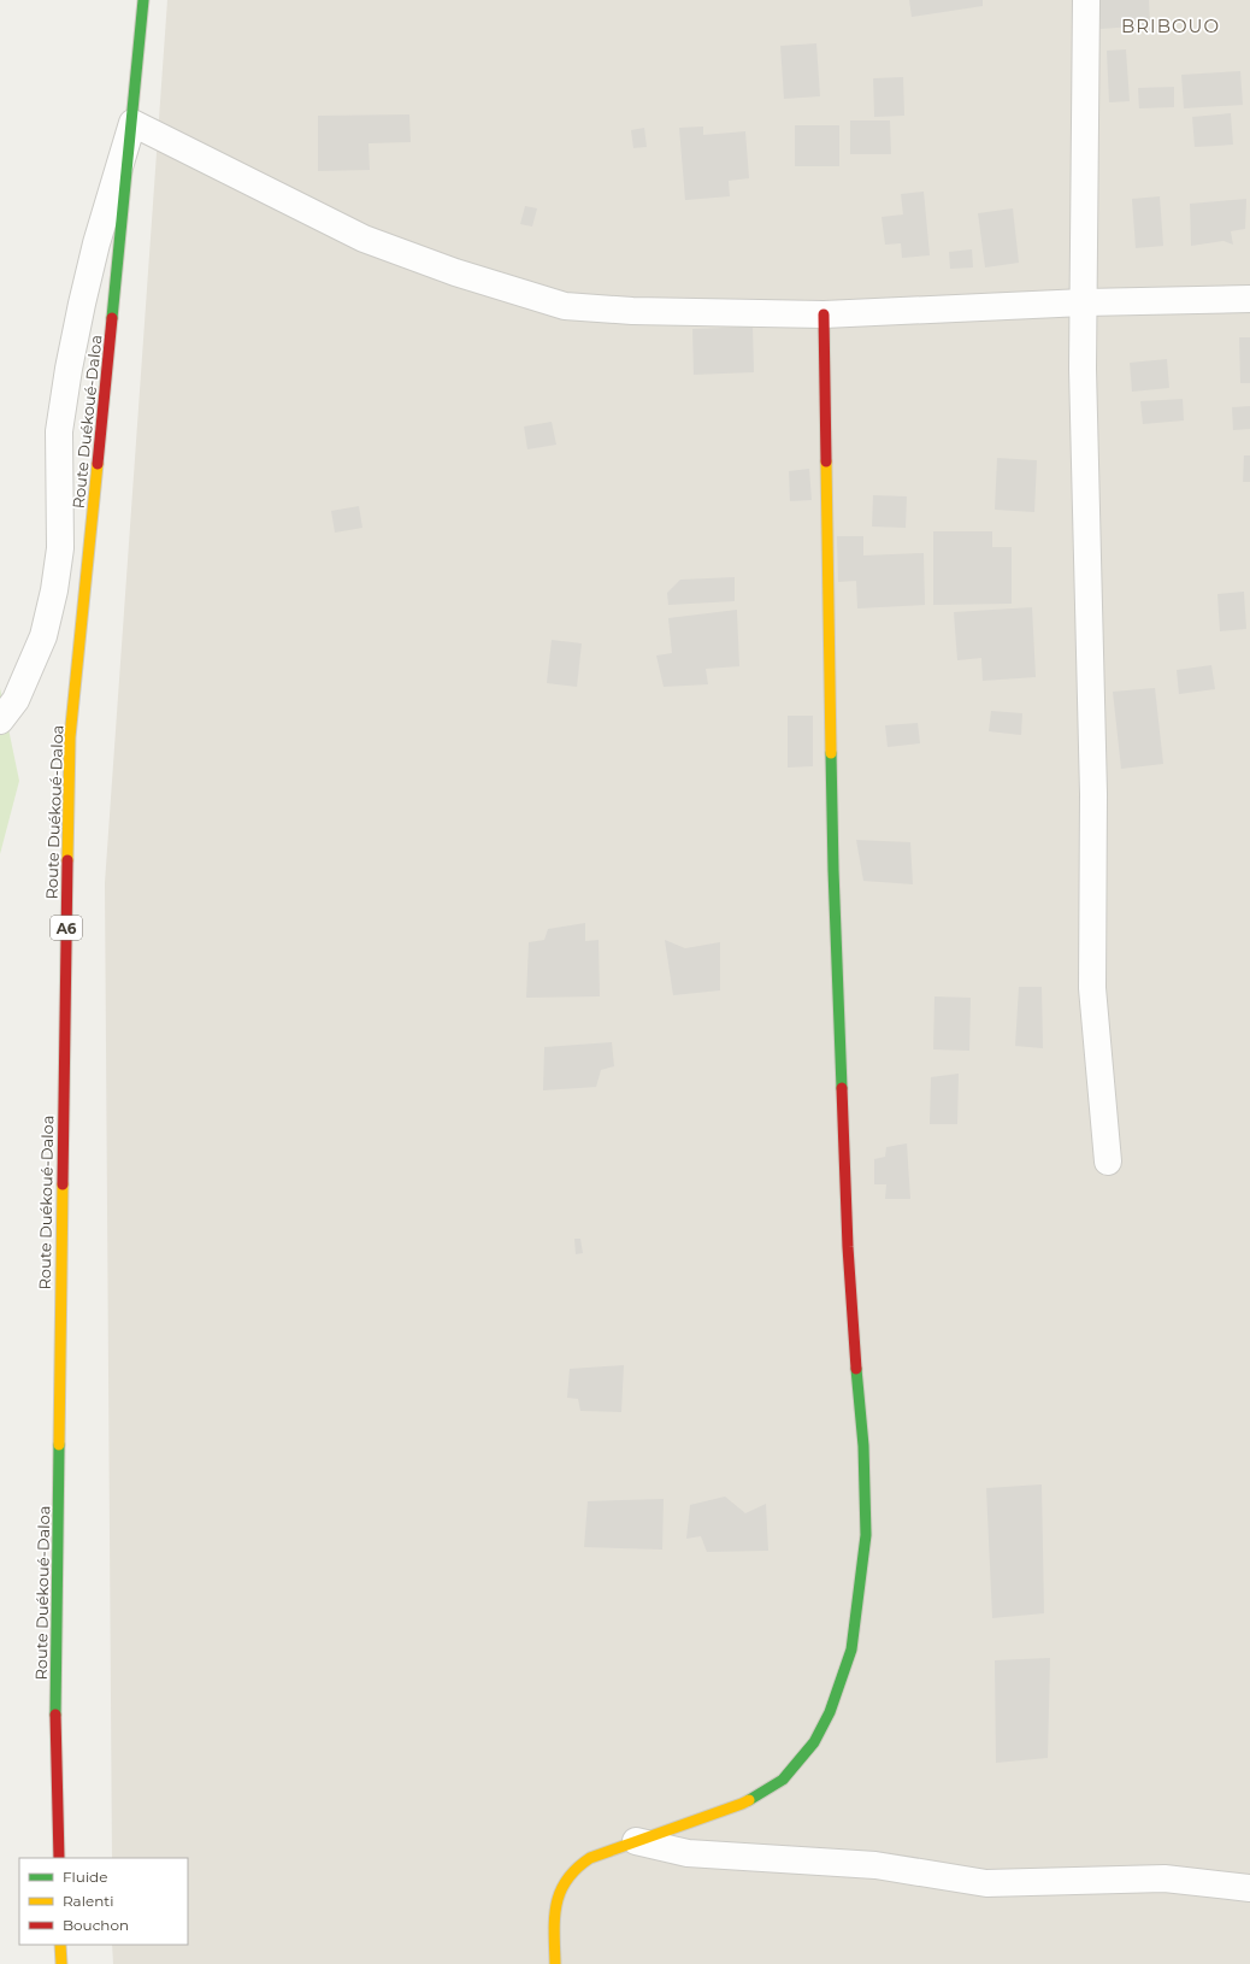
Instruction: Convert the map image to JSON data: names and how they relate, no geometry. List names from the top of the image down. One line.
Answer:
{"streets":{"main road":["Route Duékoué-Daloa","A6"]},"districts":["BRIBOUO"],"legend":["Fluide","Ralenti","Bouchon"]}
